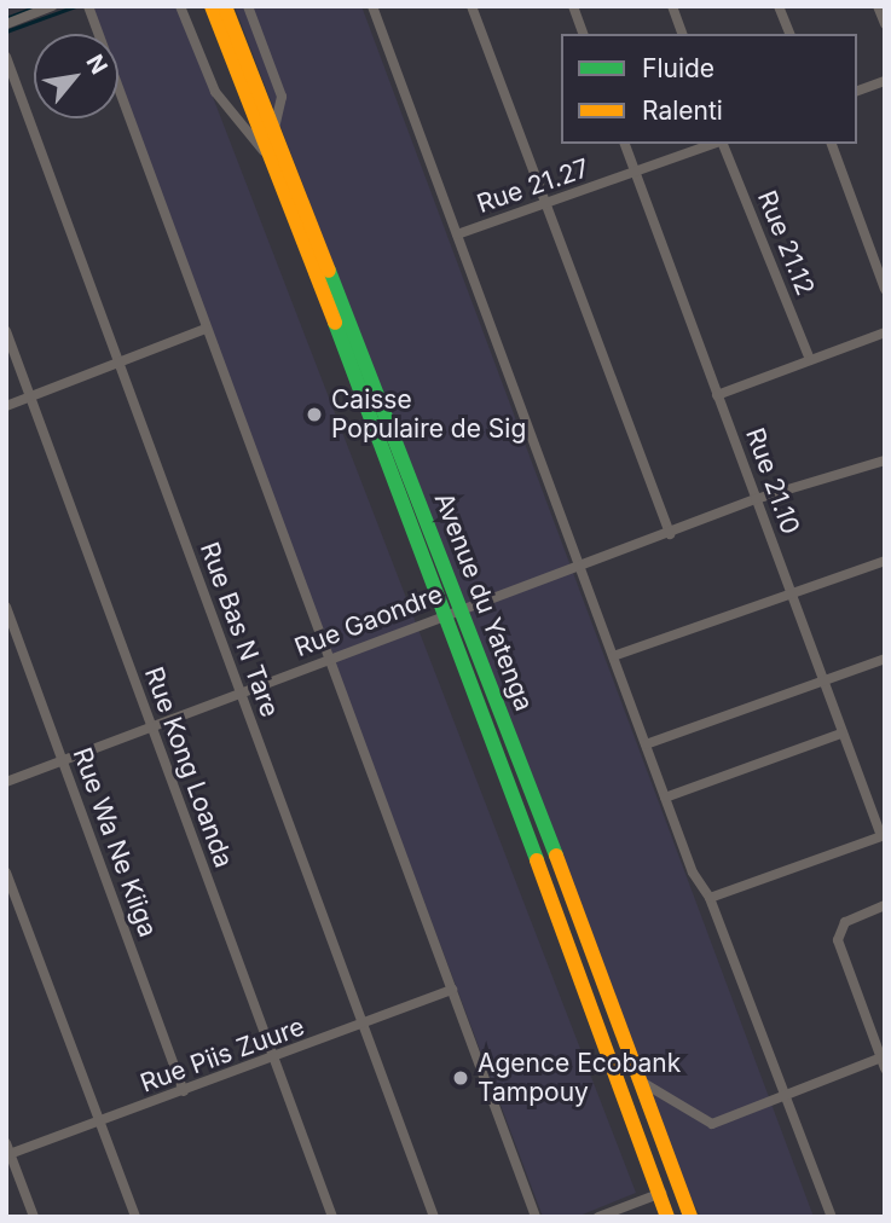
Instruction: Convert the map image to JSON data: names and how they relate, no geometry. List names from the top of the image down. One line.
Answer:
{"streets":{"main road":["Avenue du Yatenga"],"street":["Rue 21.27","Rue 21.12","Rue 21.10","Rue Gaondre","Rue Bas N Tare","Rue Kong Loanda","Rue Wa Ne Kiiga","Rue Piis Zuure"]},"crossings":[["Rue 21.27","Rue 21.10"],["Rue 21.10","Rue Gaondre"],["Avenue du Yatenga","Rue Gaondre"],["Rue Gaondre","Rue Bas N Tare"],["Rue Gaondre","Rue Kong Loanda"],["Rue Gaondre","Rue Wa Ne Kiiga"],["Rue Bas N Tare","Rue Piis Zuure"],["Rue Kong Loanda","Rue Piis Zuure"],["Rue Wa Ne Kiiga","Rue Piis Zuure"]],"places":["Caisse Populaire de Sig","Agence Ecobank Tampouy"],"legend":["Fluide","Ralenti"],"north":"top right"}
